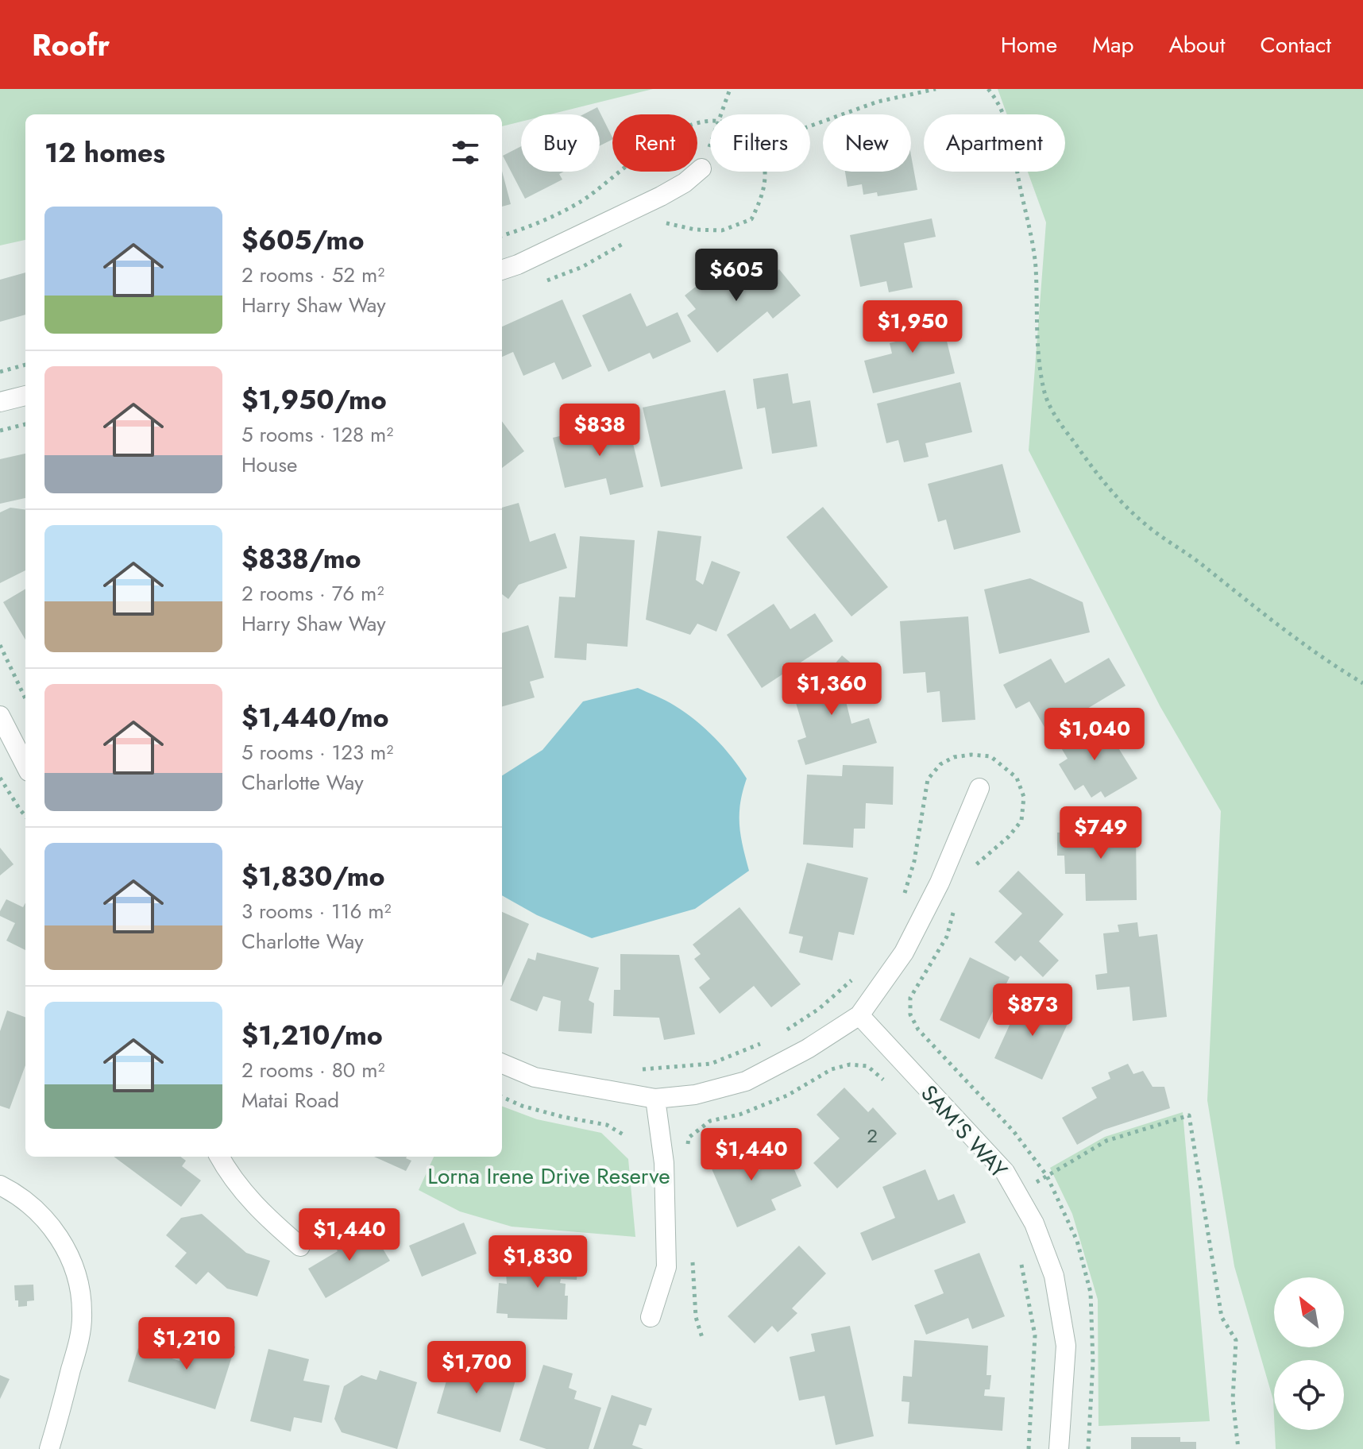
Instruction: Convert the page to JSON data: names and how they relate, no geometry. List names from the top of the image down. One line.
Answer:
{"streets":{"street":["SAM'S WAY"]},"parks":["Lorna Irene Drive Reserve"],"house_numbers":["2"],"north":"top left","page":{"header":"Roofr","nav":["Home","Map","About","Contact"],"chip":["Buy","Rent","Filters","New","Apartment"],"heading":"12 homes","list":[{"name":"$605/mo","note":"2 rooms · 52 m² · Harry Shaw Way"},{"name":"$1,950/mo","note":"5 rooms · 128 m² · House"},{"name":"$838/mo","note":"2 rooms · 76 m² · Harry Shaw Way"},{"name":"$1,440/mo","note":"5 rooms · 123 m² · Charlotte Way"},{"name":"$1,830/mo","note":"3 rooms · 116 m² · Charlotte Way"},{"name":"$1,210/mo","note":"2 rooms · 80 m² · Matai Road"}],"price":["$605","$1,950","$838","$1,360","$1,040","$749","$873","$1,440","$1,440","$1,830","$1,210","$1,700"]}}
